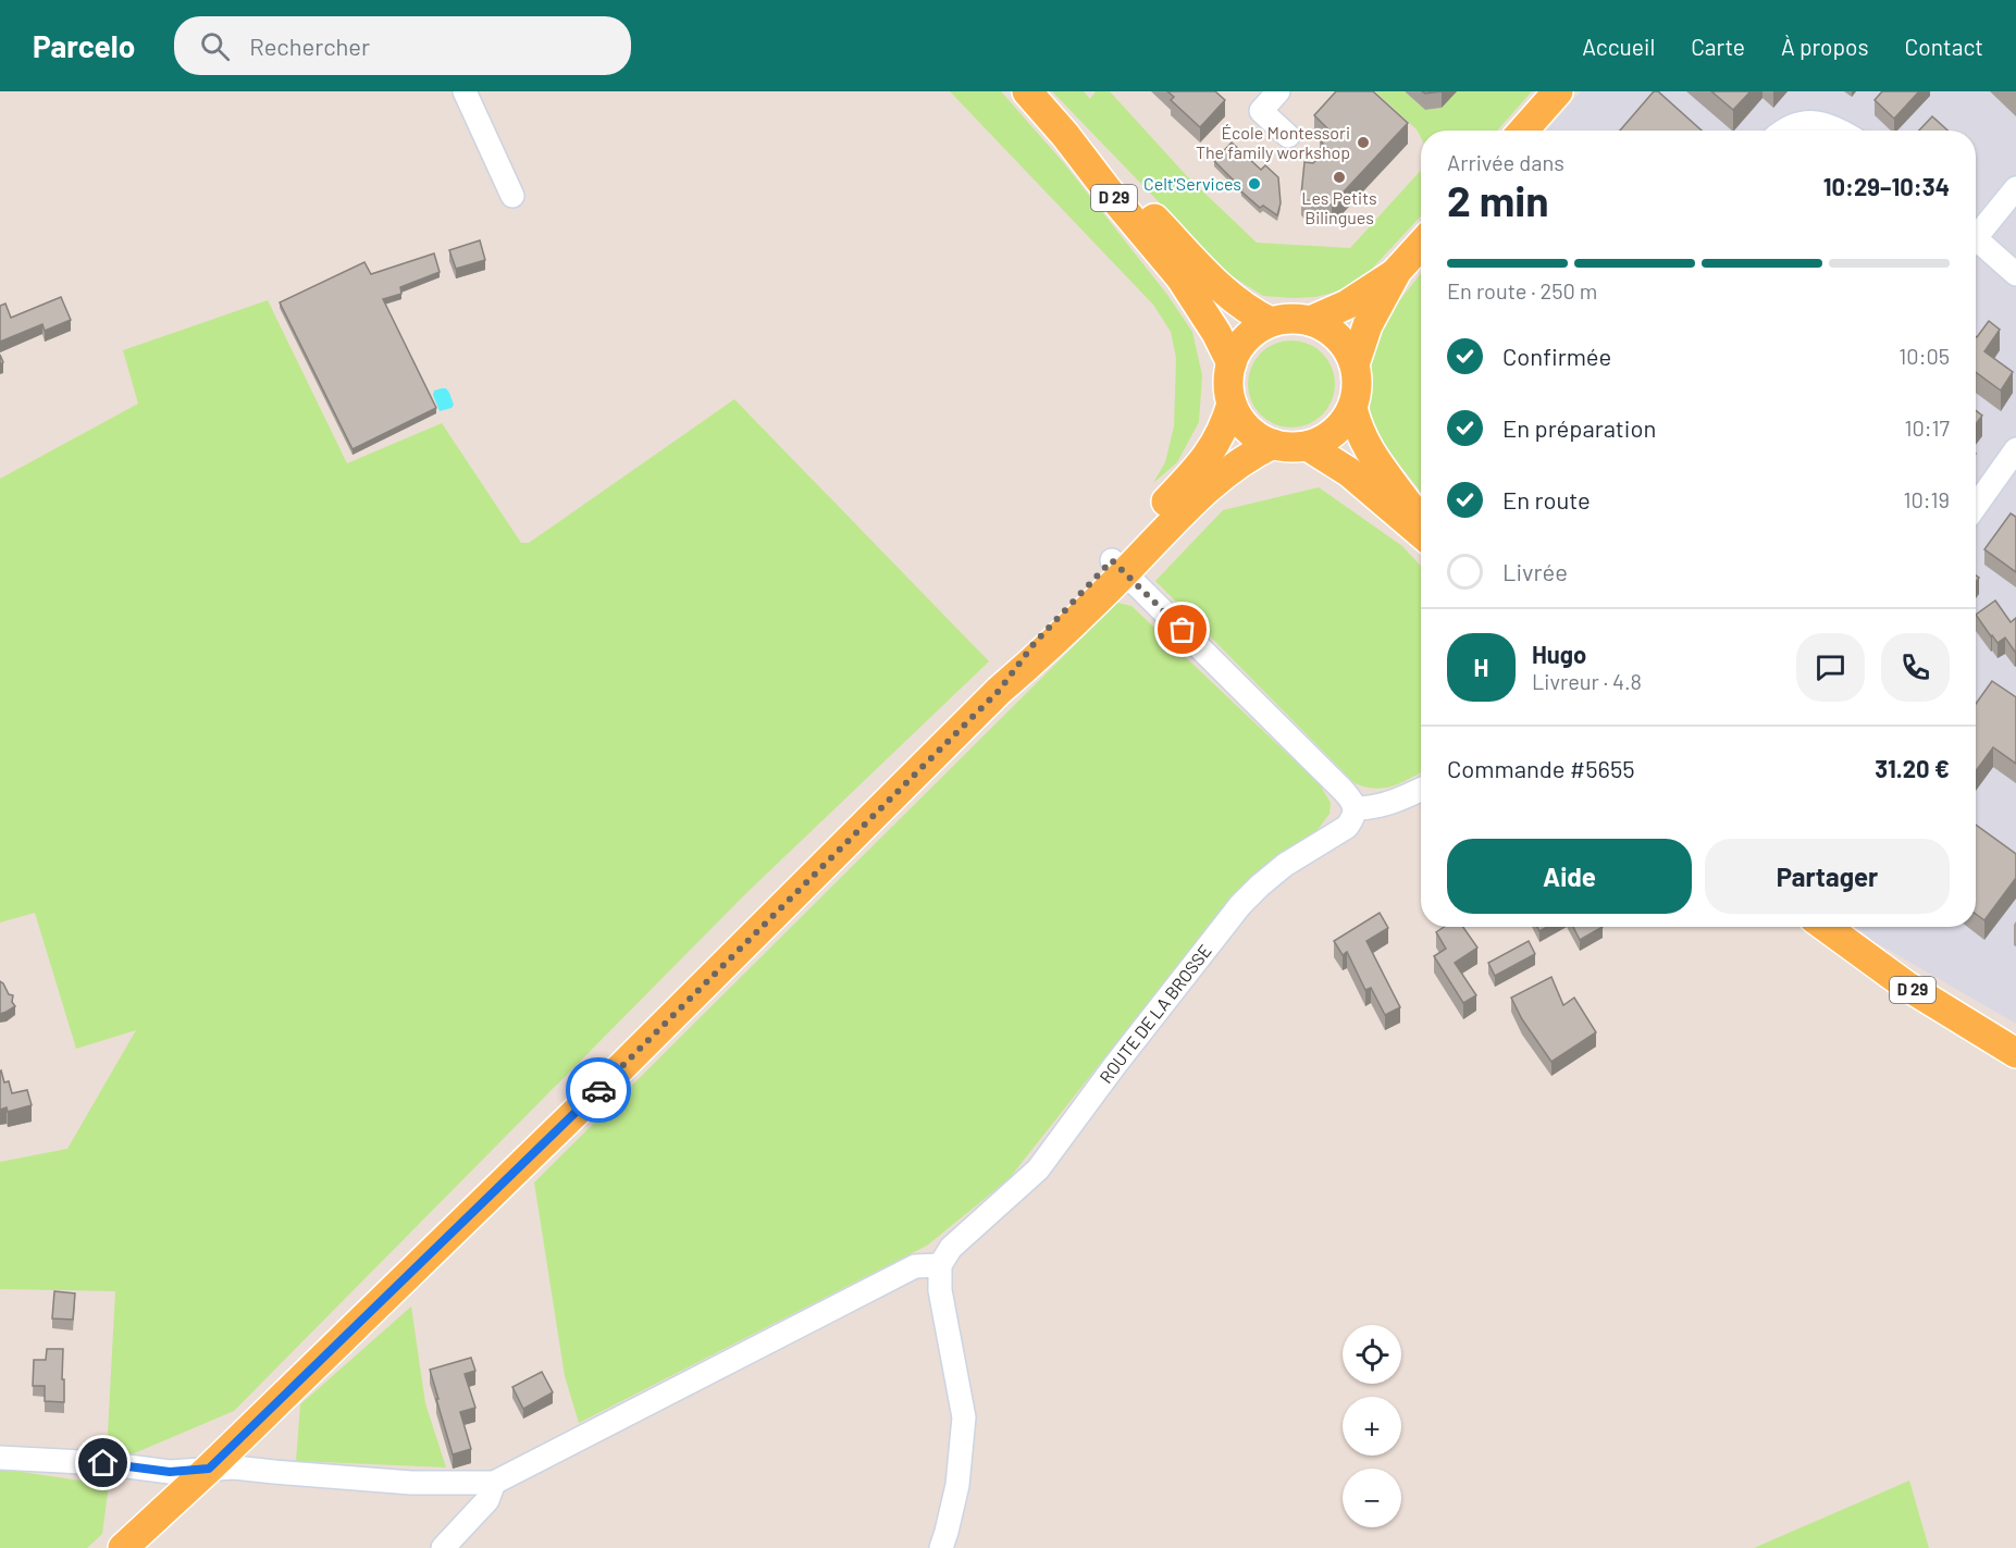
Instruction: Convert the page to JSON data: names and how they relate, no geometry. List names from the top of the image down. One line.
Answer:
{"streets":{"main road":["D 29"],"street":["ROUTE DE LA BROSSE"]},"places":["École Montessori The family workshop","Les Petits Bilingues","Celt'Services"],"page":{"header":"Parcelo","search":"Rechercher","nav":["Accueil","Carte","À propos","Contact"],"heading":["2 min","Arrivée dans","10:29–10:34"],"panel":["Hugo","Livreur · 4.8","Commande #5655","31.20 €"],"bar":"En route · 250 m","list":[["Confirmée","10:05"],["En préparation","10:17"],["En route","10:19"],"Livrée"],"round":"H","buttons":["Aide","Partager"],"map_buttons":["+","−"]}}
